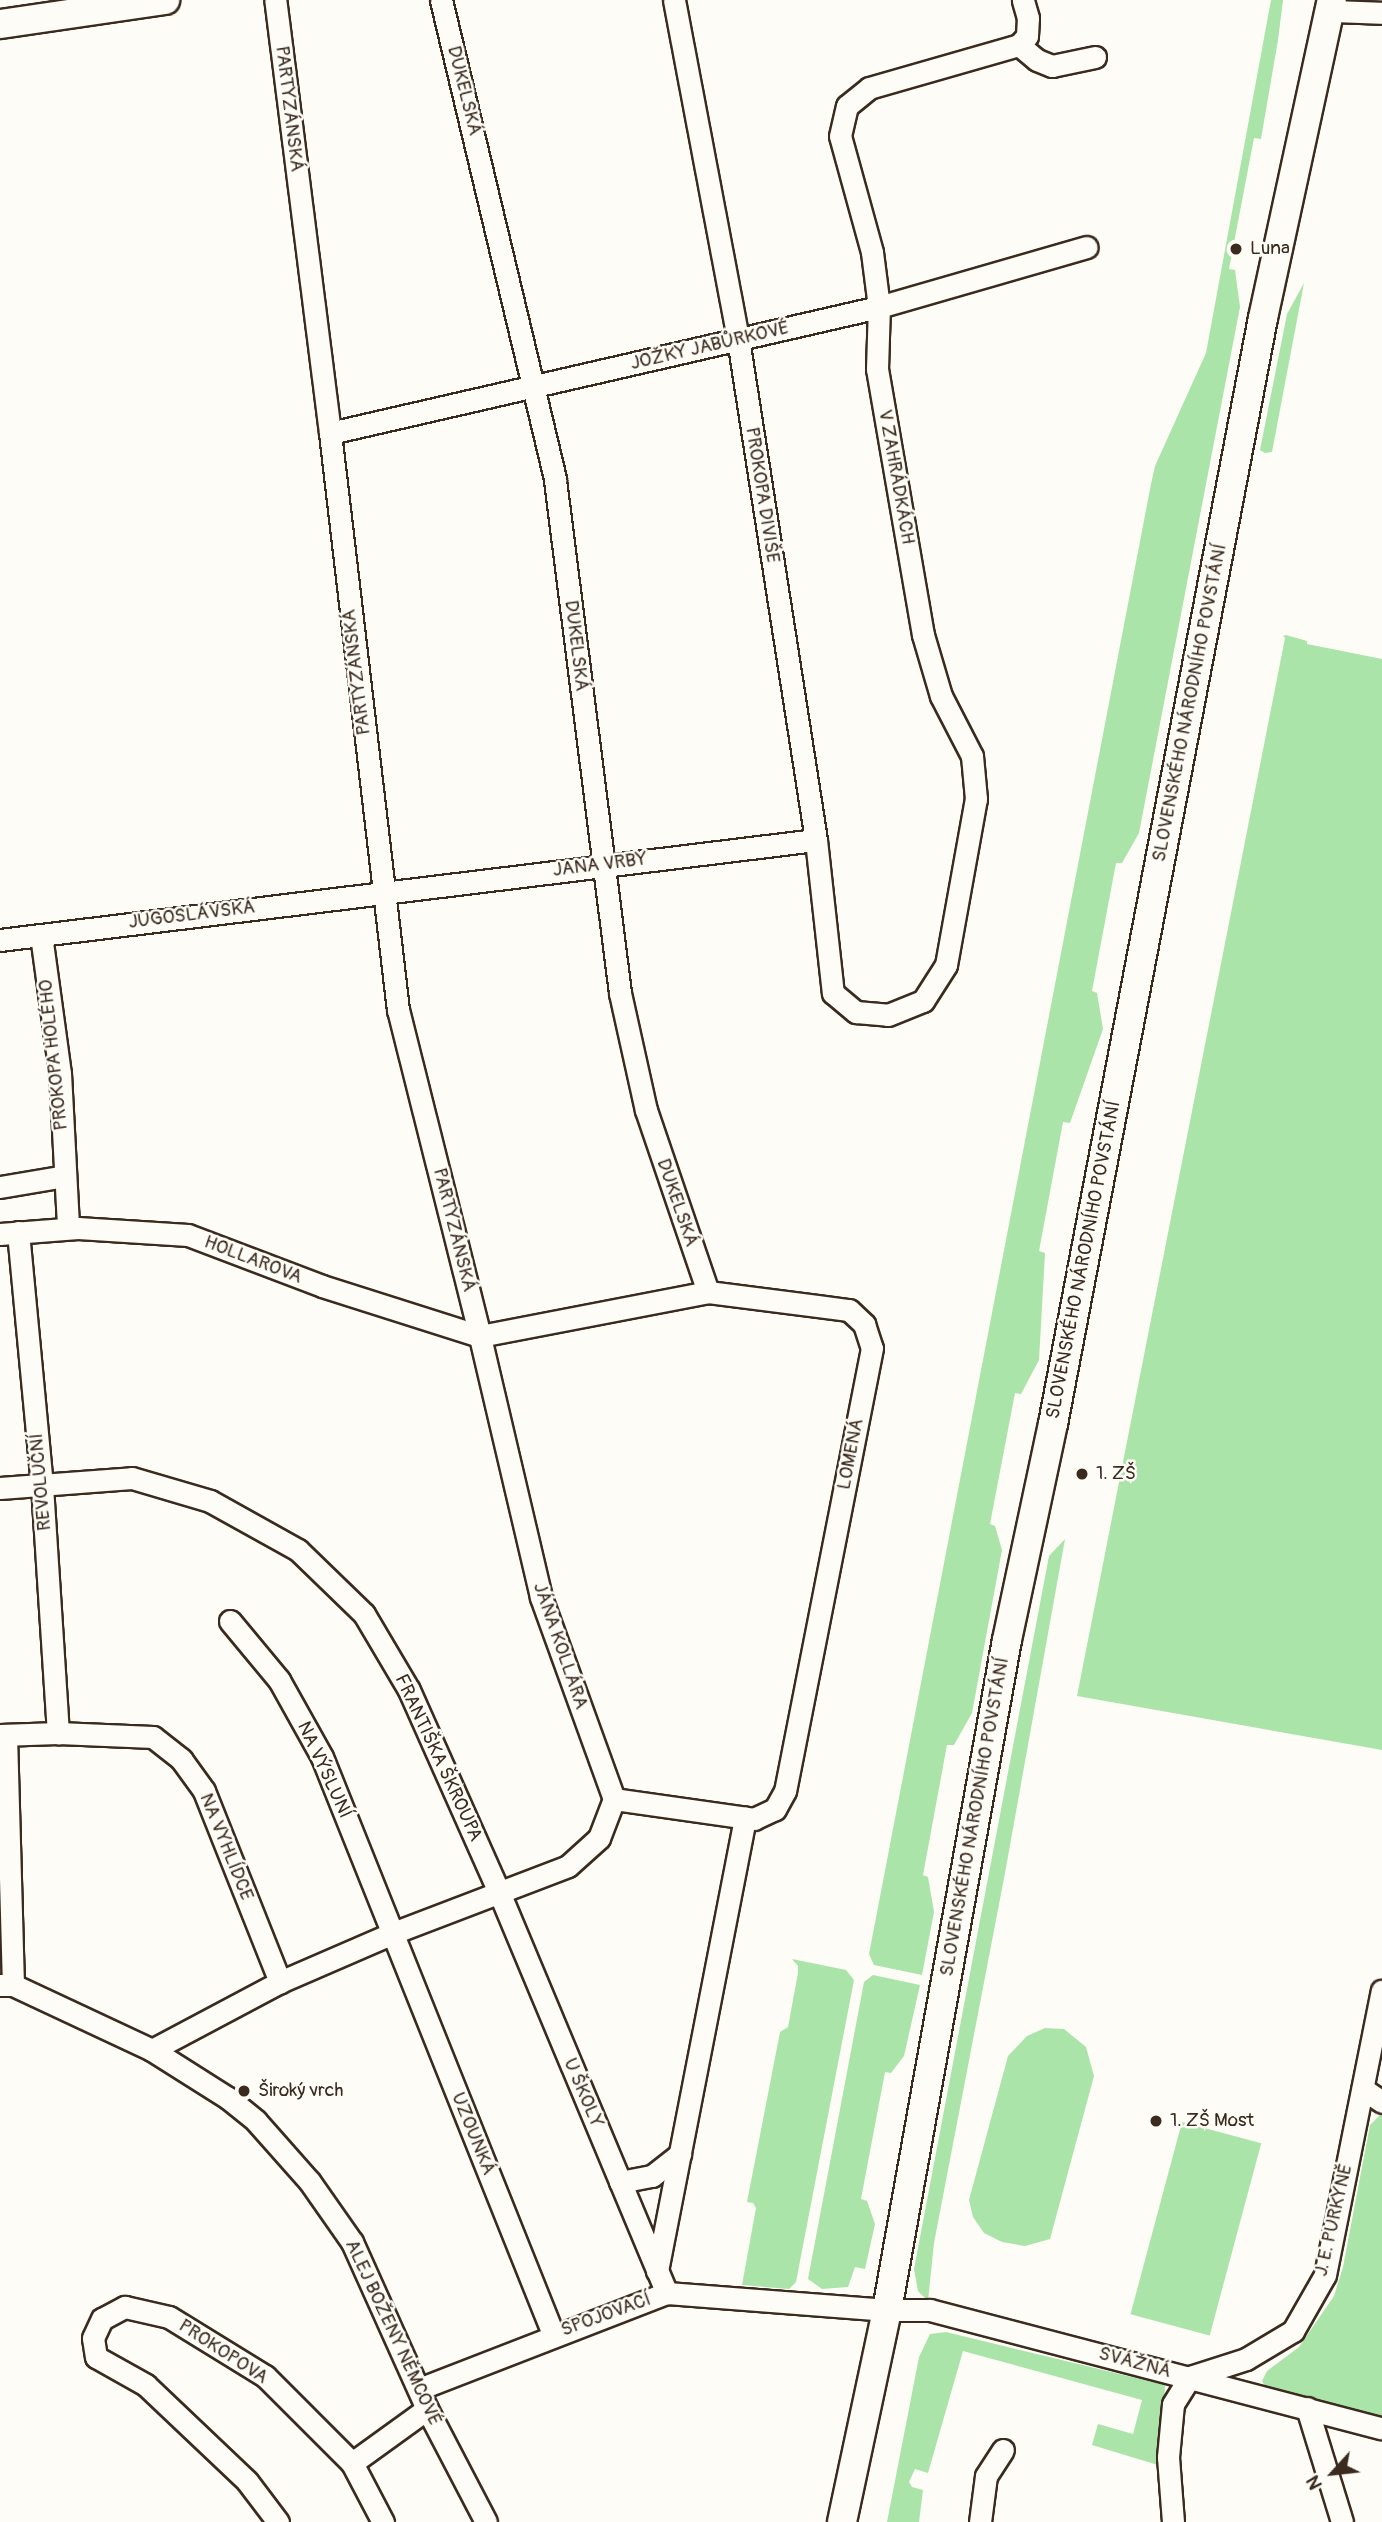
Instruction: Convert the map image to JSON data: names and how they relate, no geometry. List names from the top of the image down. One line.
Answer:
{"streets":{"street":["DUKELSKÁ","PARTYZÁNSKÁ","JOŽKY JABŮRKOVÉ","V ZAHRÁDKÁCH","PROKOPA DIVIŠE","SLOVENSKÉHO NÁRODNÍHO POVSTÁNÍ","JANA VRBY","JUGOSLÁVSKÁ","PROKOPA HOLÉHO","HOLLAROVA","LOMENÁ","REVOLUČNÍ","JÁNA KOLLÁRA","FRANTIŠKA ŠKROUPA","NA VÝSLUNÍ","NA VYHLÍDCE","U ŠKOLY","UZOUNKÁ","J. E. PURKYNĚ","SPOJOVACÍ","ALEJ BOŽENY NĚMCOVÉ","PROKOPOVA","SVÁŽNÁ"]},"crossings":[["DUKELSKÁ","JOŽKY JABŮRKOVÉ"],["DUKELSKÁ","JANA VRBY"],["DUKELSKÁ","LOMENÁ"],["PARTYZÁNSKÁ","JOŽKY JABŮRKOVÉ"],["PARTYZÁNSKÁ","JANA VRBY"],["PARTYZÁNSKÁ","JUGOSLÁVSKÁ"],["PARTYZÁNSKÁ","HOLLAROVA"],["PARTYZÁNSKÁ","LOMENÁ"],["PARTYZÁNSKÁ","JÁNA KOLLÁRA"],["JOŽKY JABŮRKOVÉ","V ZAHRÁDKÁCH"],["JOŽKY JABŮRKOVÉ","PROKOPA DIVIŠE"],["V ZAHRÁDKÁCH","PROKOPA DIVIŠE"],["PROKOPA DIVIŠE","JANA VRBY"],["SLOVENSKÉHO NÁRODNÍHO POVSTÁNÍ","SPOJOVACÍ"],["SLOVENSKÉHO NÁRODNÍHO POVSTÁNÍ","SVÁŽNÁ"],["JANA VRBY","JUGOSLÁVSKÁ"],["JUGOSLÁVSKÁ","PROKOPA HOLÉHO"],["PROKOPA HOLÉHO","HOLLAROVA"],["HOLLAROVA","LOMENÁ"],["HOLLAROVA","REVOLUČNÍ"],["HOLLAROVA","JÁNA KOLLÁRA"],["LOMENÁ","JÁNA KOLLÁRA"],["REVOLUČNÍ","FRANTIŠKA ŠKROUPA"],["REVOLUČNÍ","NA VYHLÍDCE"],["FRANTIŠKA ŠKROUPA","U ŠKOLY"],["NA VÝSLUNÍ","UZOUNKÁ"],["U ŠKOLY","SPOJOVACÍ"],["UZOUNKÁ","SPOJOVACÍ"],["J. E. PURKYNĚ","SVÁŽNÁ"],["SPOJOVACÍ","ALEJ BOŽENY NĚMCOVÉ"],["SPOJOVACÍ","SVÁŽNÁ"]],"places":["Luna","1. ZŠ","Široký vrch","1. ZŠ Most"],"north":"bottom left"}
